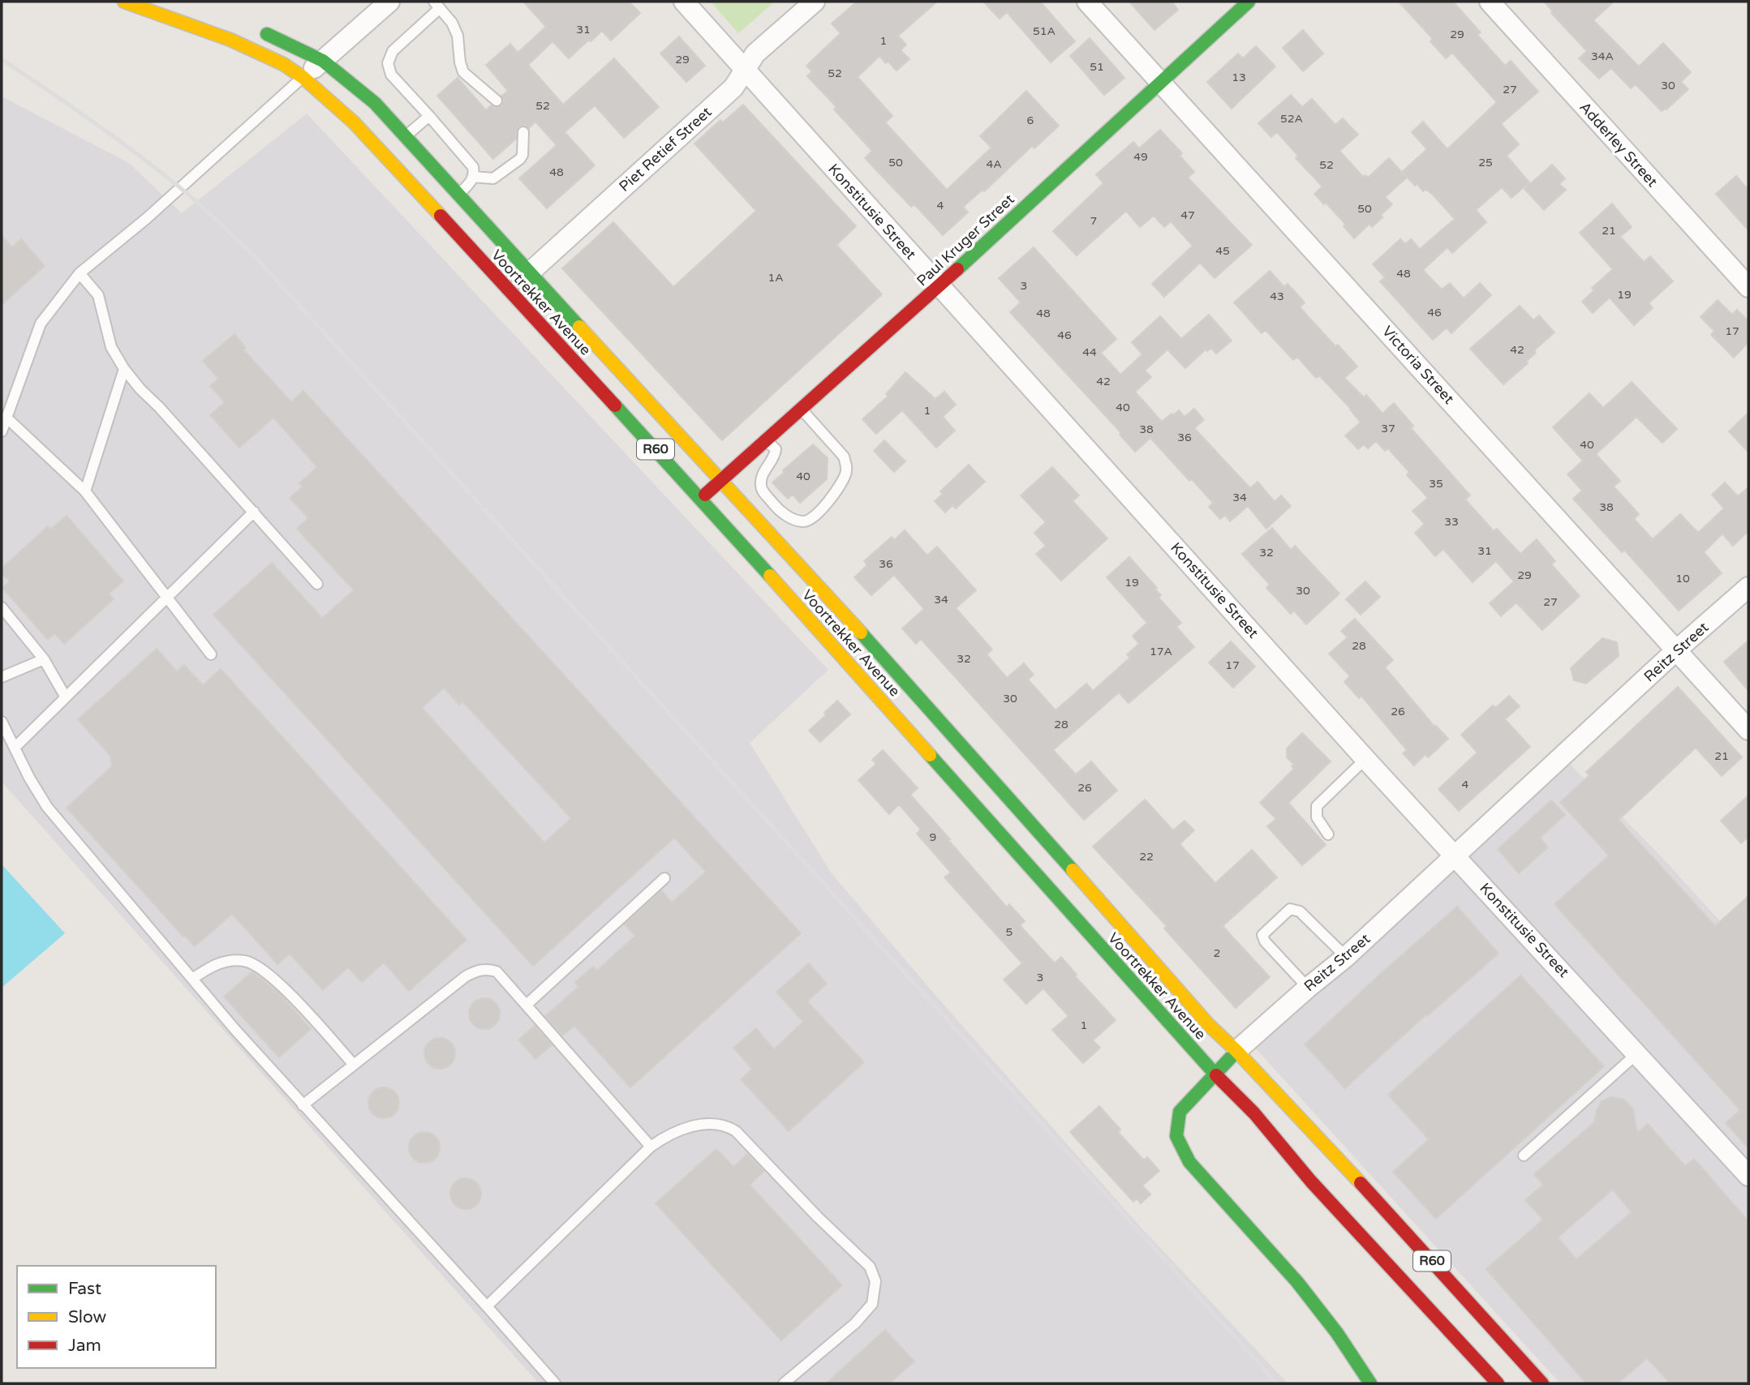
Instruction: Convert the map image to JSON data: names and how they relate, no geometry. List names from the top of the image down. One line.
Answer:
{"streets":{"main road":["Paul Kruger Street","Voortrekker Avenue","R60","Reitz Street"],"street":["Adderley Street","Piet Retief Street","Konstitusie Street","Victoria Street"]},"crossings":[["Piet Retief Street","Konstitusie Street"],["Piet Retief Street","Voortrekker Avenue"],["Konstitusie Street","Paul Kruger Street"],["Konstitusie Street","Reitz Street"],["Paul Kruger Street","Voortrekker Avenue"],["Paul Kruger Street","Victoria Street"],["Voortrekker Avenue","Reitz Street"],["Victoria Street","Reitz Street"]],"house_numbers":["31","51A","29","1","34A","29","51","52","13","30","27","52","52A","6","49","50","25","4A","52","48","4","50","47","7","21","45","48","1A","3","19","43","46","48","17","46","42","44","42","40","1","37","38","36","40","40","35","34","38","33","31","32","36","29","10","19","30","34","27","28","17A","32","17","30","26","28","21","4","26","9","22","5","2","3","1"],"legend":["Fast","Slow","Jam"]}
